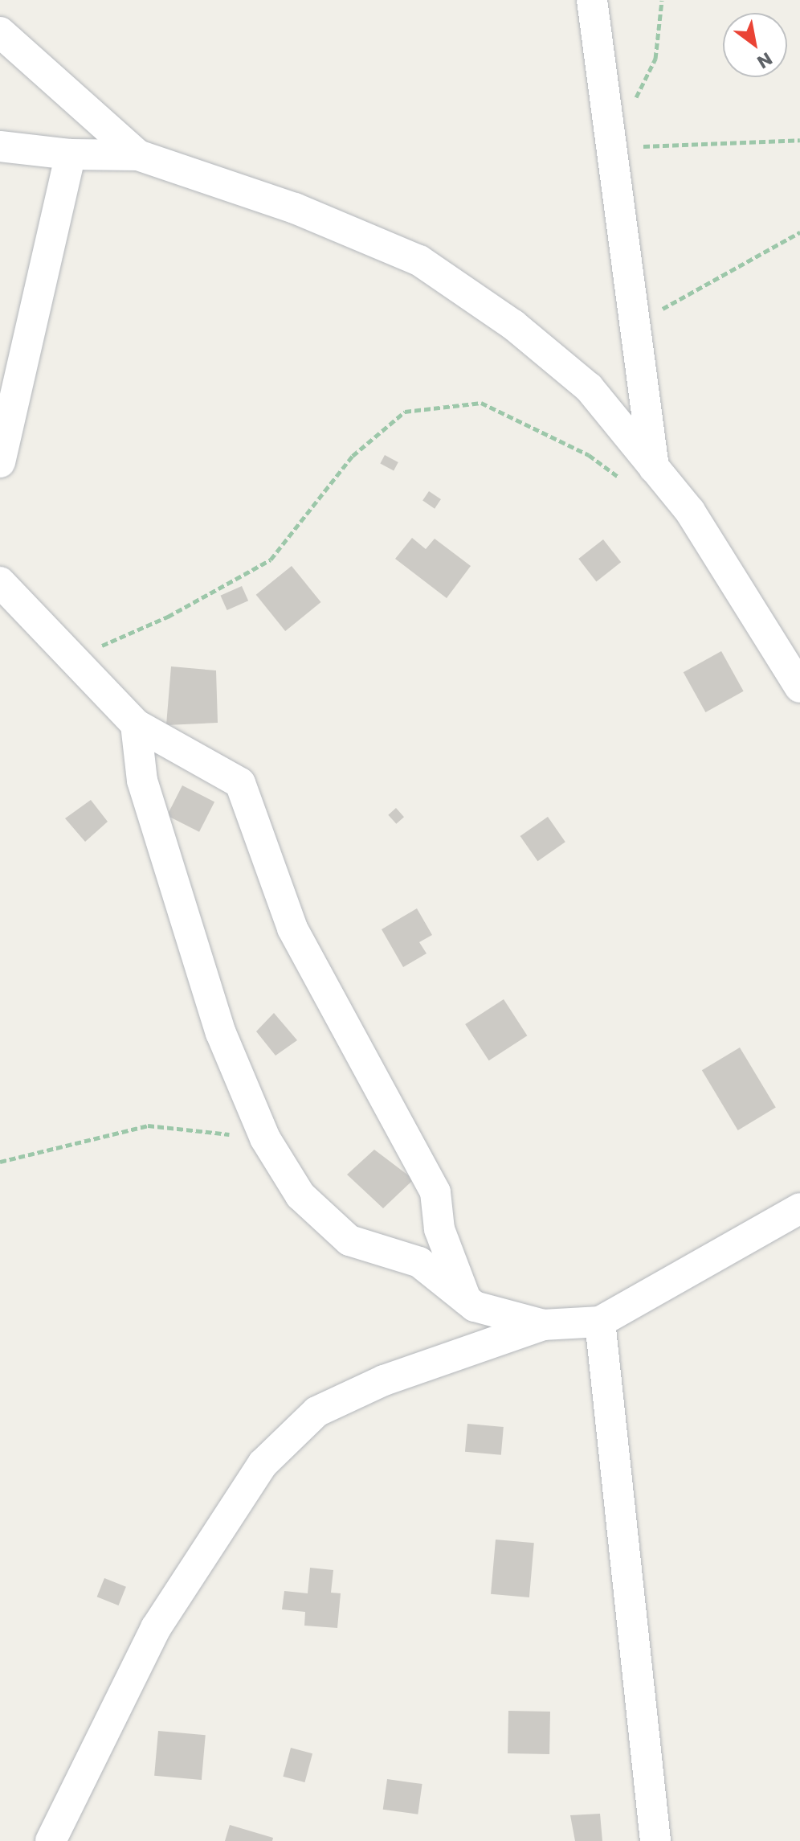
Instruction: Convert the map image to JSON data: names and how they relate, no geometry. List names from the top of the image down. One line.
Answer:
{"north":"bottom right"}
